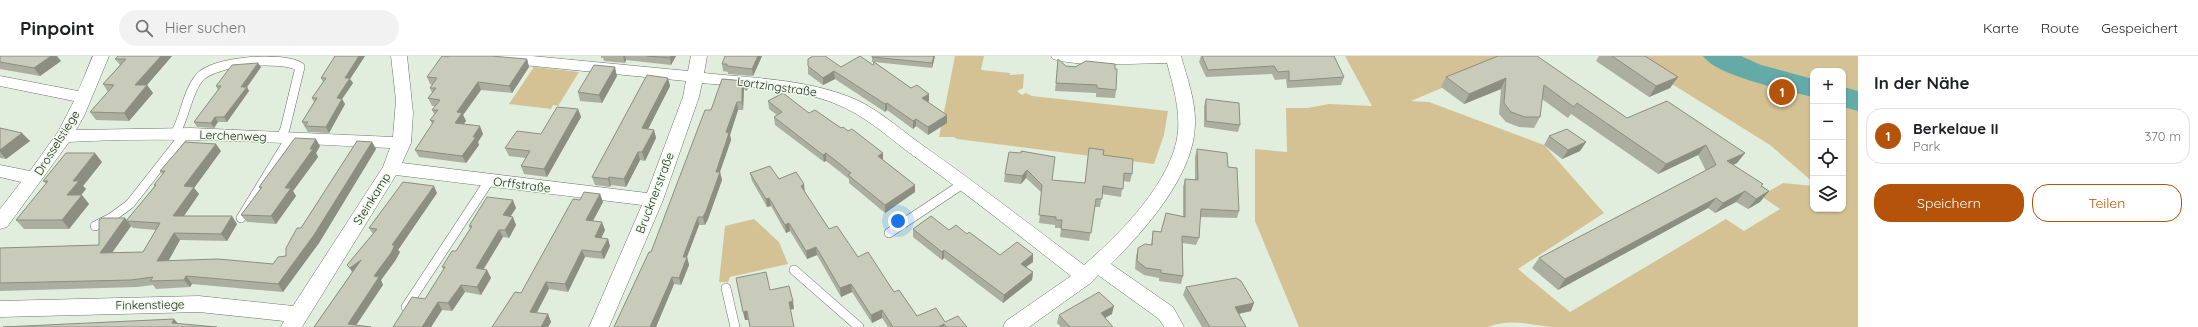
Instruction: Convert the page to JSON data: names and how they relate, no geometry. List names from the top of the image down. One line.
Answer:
{"streets":{"street":["Lortzingstraße","Lerchenweg","Drosselstiege","Orffstraße","Brucknerstraße","Steinkamp","Finkenstiege"]},"crossings":[["Lortzingstraße","Brucknerstraße"],["Lerchenweg","Drosselstiege"],["Lerchenweg","Steinkamp"],["Orffstraße","Brucknerstraße"],["Orffstraße","Steinkamp"],["Steinkamp","Finkenstiege"]],"page":{"header":"Pinpoint","search":"Hier suchen","nav":["Karte","Route","Gespeichert"],"heading":"In der Nähe","map_buttons":["+","−"],"pins":"1","list":[{"mark":"1","name":"Berkelaue II","note":"Park","value":"370 m"}],"buttons":["Speichern","Teilen"]}}
